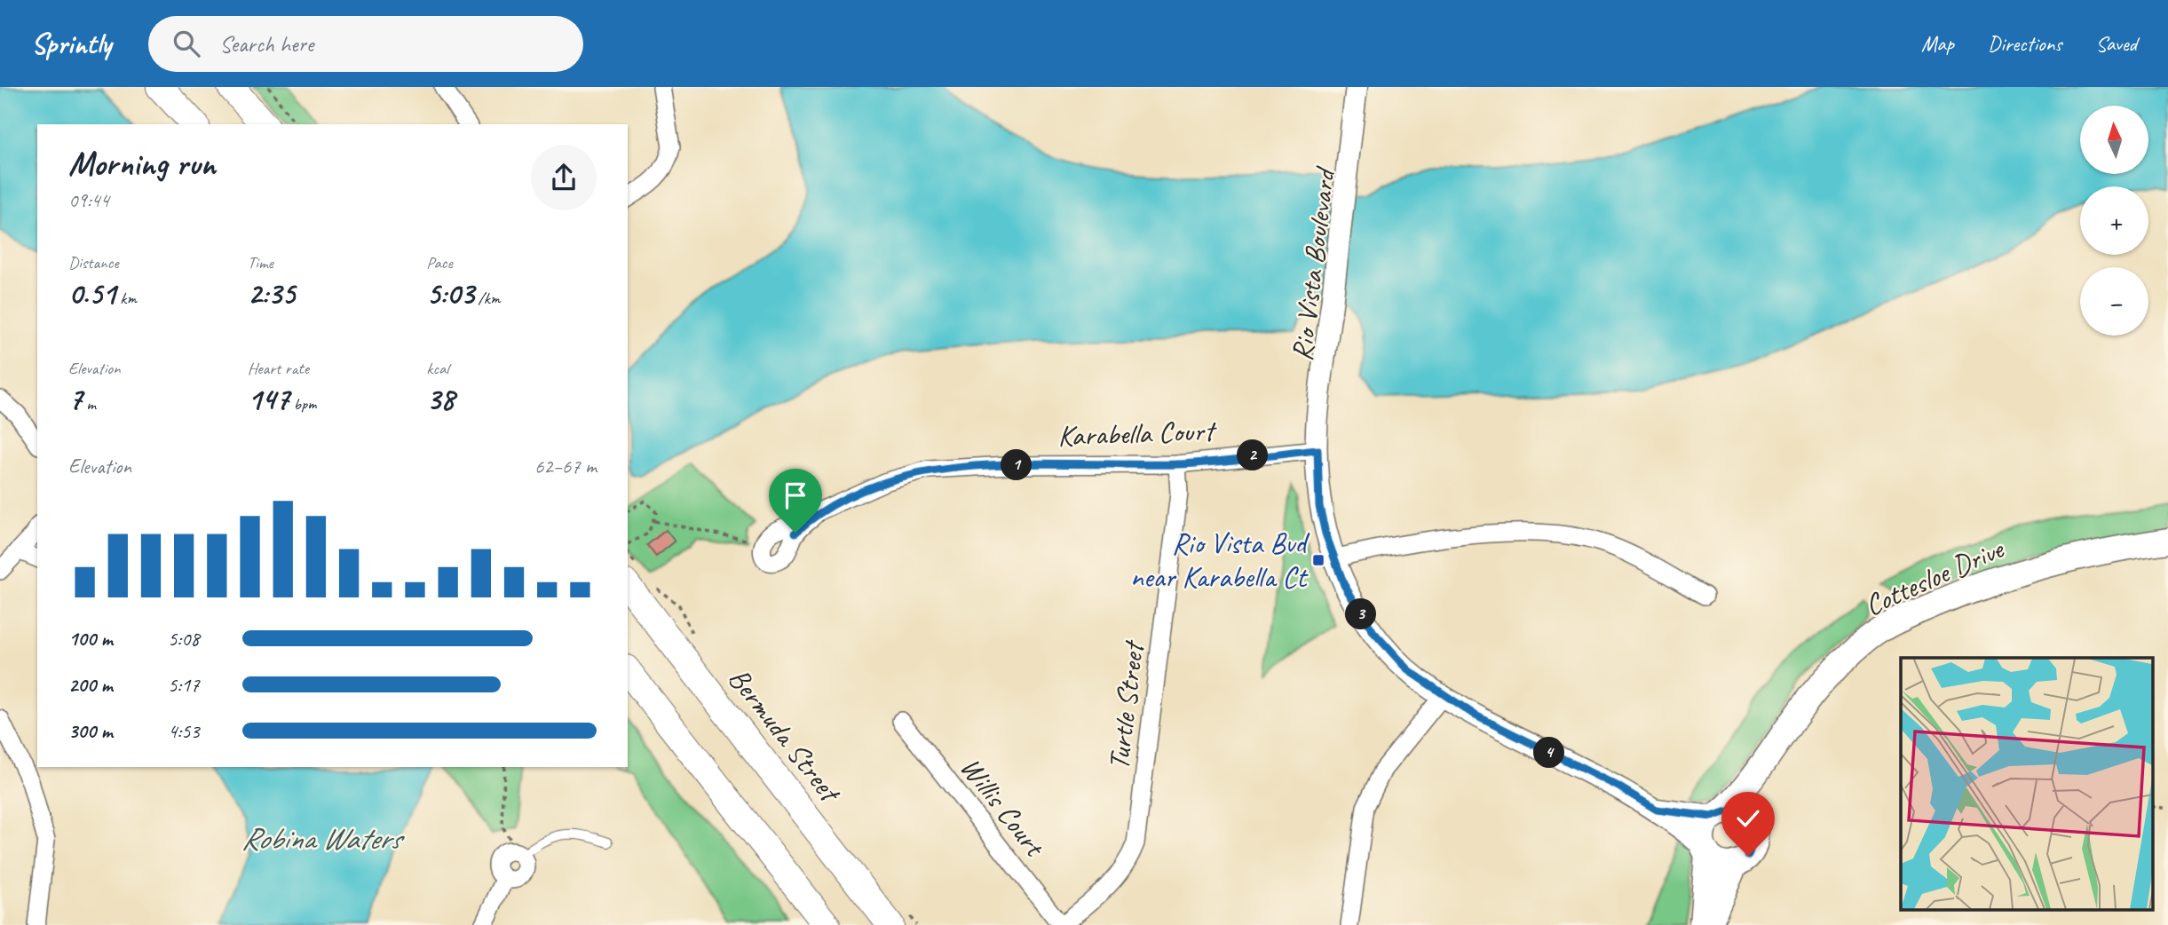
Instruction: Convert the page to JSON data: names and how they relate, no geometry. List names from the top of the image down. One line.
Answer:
{"streets":{"main road":["Cottesloe Drive","Bermuda Street"],"street":["Rio Vista Boulevard","Karabella Court","Turtle Street","Willis Court"]},"crossings":[["Rio Vista Boulevard","Karabella Court"],["Rio Vista Boulevard","Cottesloe Drive"],["Karabella Court","Turtle Street"],["Turtle Street","Willis Court"]],"water":["Robina Waters"],"places":{"transit":["Rio Vista Bvd near Karabella Ct"]},"north":"top","page":{"header":"Sprintly","search":"Search here","nav":["Map","Directions","Saved"],"map_buttons":["+","−"],"heading":["Morning run","09:44"],"stats":[["Distance","0.51 km"],["Time","2:35"],["Pace","5:03 /km"],["Elevation","7 m"],["Heart rate","147 bpm"],["kcal","38"]],"pins":["2","1","3","4"],"chart":["Elevation","62–67 m"],"list":[{"name":"100 m","note":"5:08"},{"name":"200 m","note":"5:17"},{"name":"300 m","note":"4:53"}]}}
